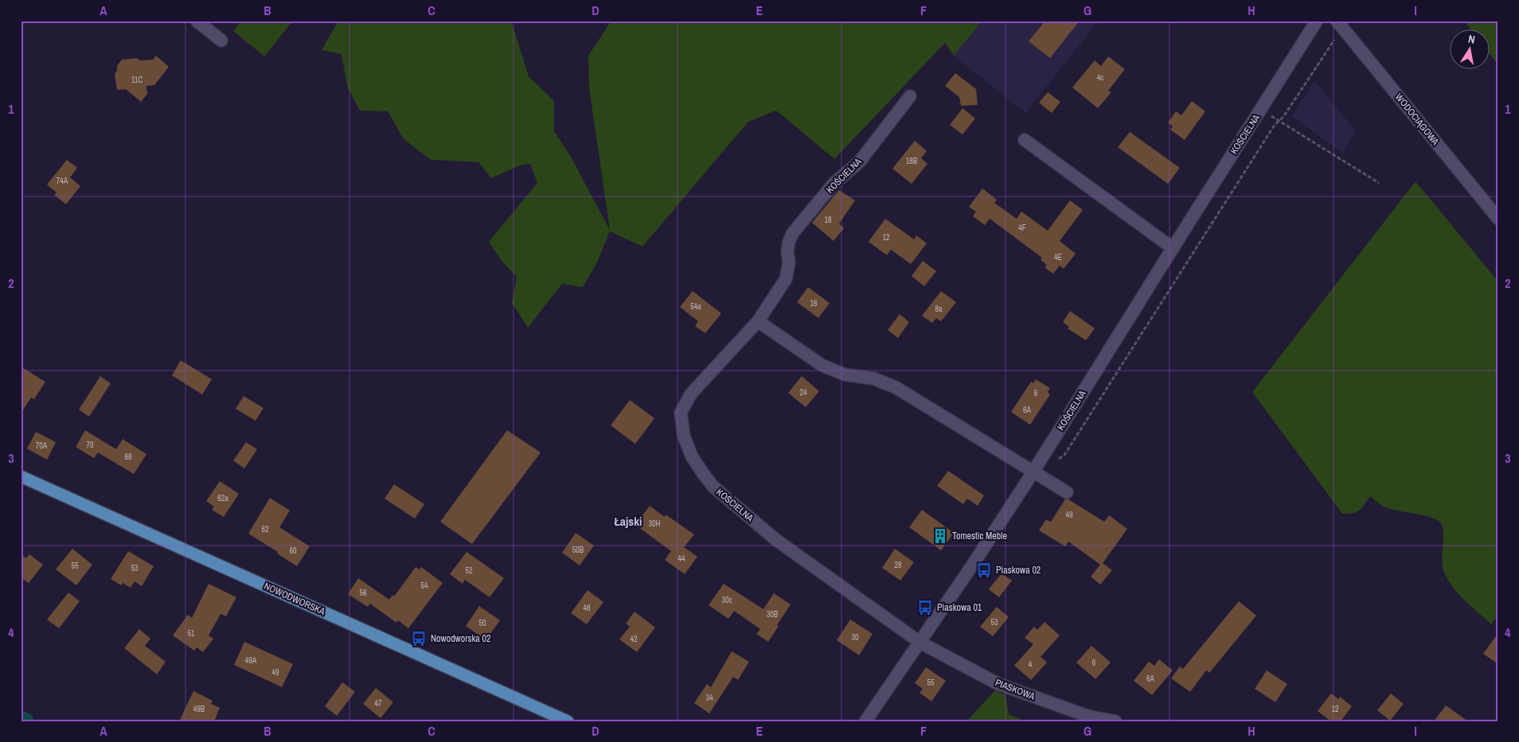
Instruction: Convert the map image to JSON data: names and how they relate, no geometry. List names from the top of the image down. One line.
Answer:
{"streets":{"main road":["NOWODWORSKA"],"street":["WODOCIĄGOWA","KOŚCIELNA","PIASKOWA"]},"crossings":[["KOŚCIELNA","PIASKOWA"]],"districts":["Łajski"],"places":{"building":["Tomestic Meble"],"bus stop":["Piaskowa 02","Piaskowa 01","Nowodworska 02"]},"house_numbers":["4c","11C","18B","74A","18","4F","12","4E","16","54a","8a","24","6","6A","70","70A","68","62a","49","30H","62","50B","60","44","28","55","53","52","54","56","30c","48","30B","53","50","51","30","42","49A","6","4","49","6A","55","34","47","49B","12"],"north":"top","grid":{"columns":["A","B","C","D","E","F","G","H","I"],"rows":["1","2","3","4"]}}
